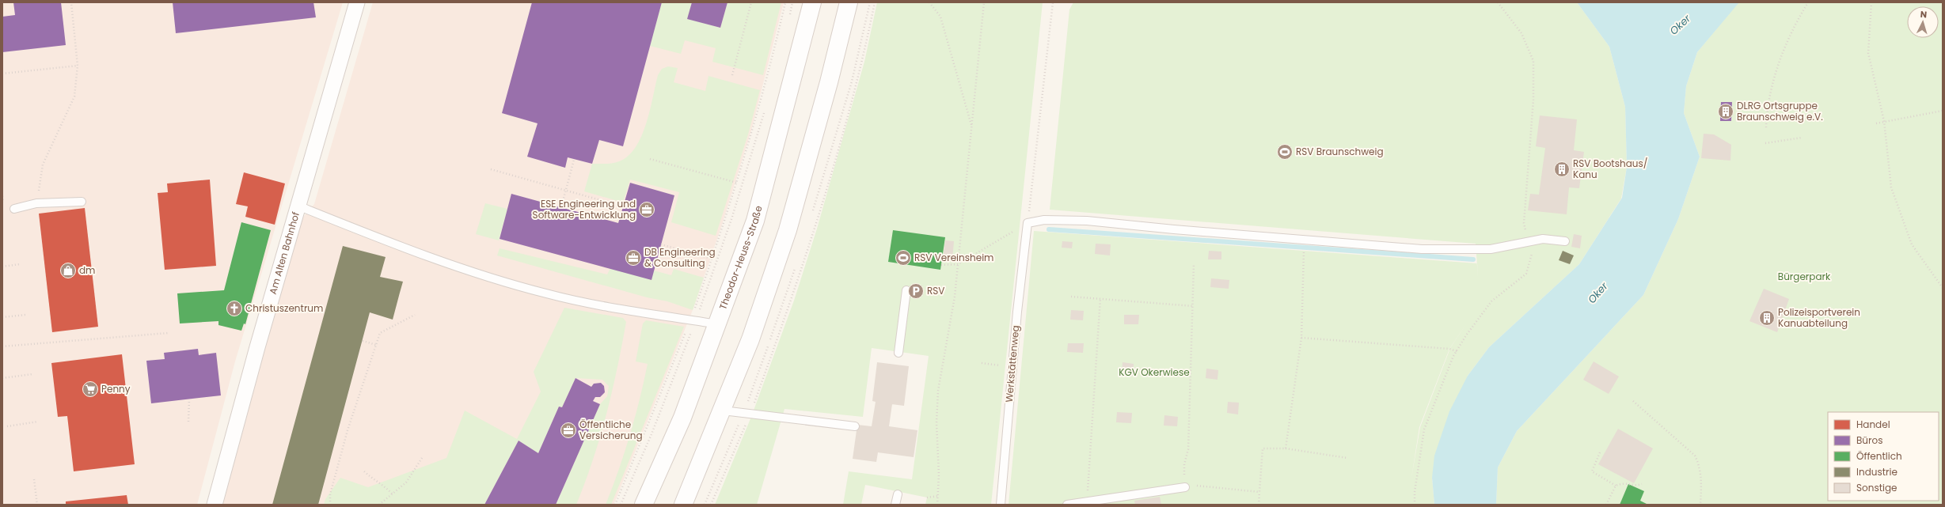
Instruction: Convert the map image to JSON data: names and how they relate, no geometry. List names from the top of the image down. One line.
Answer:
{"streets":{"main road":["Theodor-Heuss-Straße"],"street":["Am Alten Bahnhof"],"lane":["Werkstättenweg"]},"water":["Oker"],"parks":["Bürgerpark","KGV Okerwiese"],"places":{"building":["DLRG Ortsgruppe Braunschweig e.V.","RSV Bootshaus/ Kanu","Polizeisportverein Kanuabteilung"],"sports":["RSV Braunschweig","RSV Vereinsheim"],"office":["ESE Engineering und Software-Entwicklung","DB Engineering & Consulting","Öffentliche Versicherung"],"shop":["dm"],"parking":["RSV"],"church":["Christuszentrum"],"supermarket":["Penny"]},"legend":["Handel","Büros","Öffentlich","Industrie","Sonstige"],"north":"top"}
